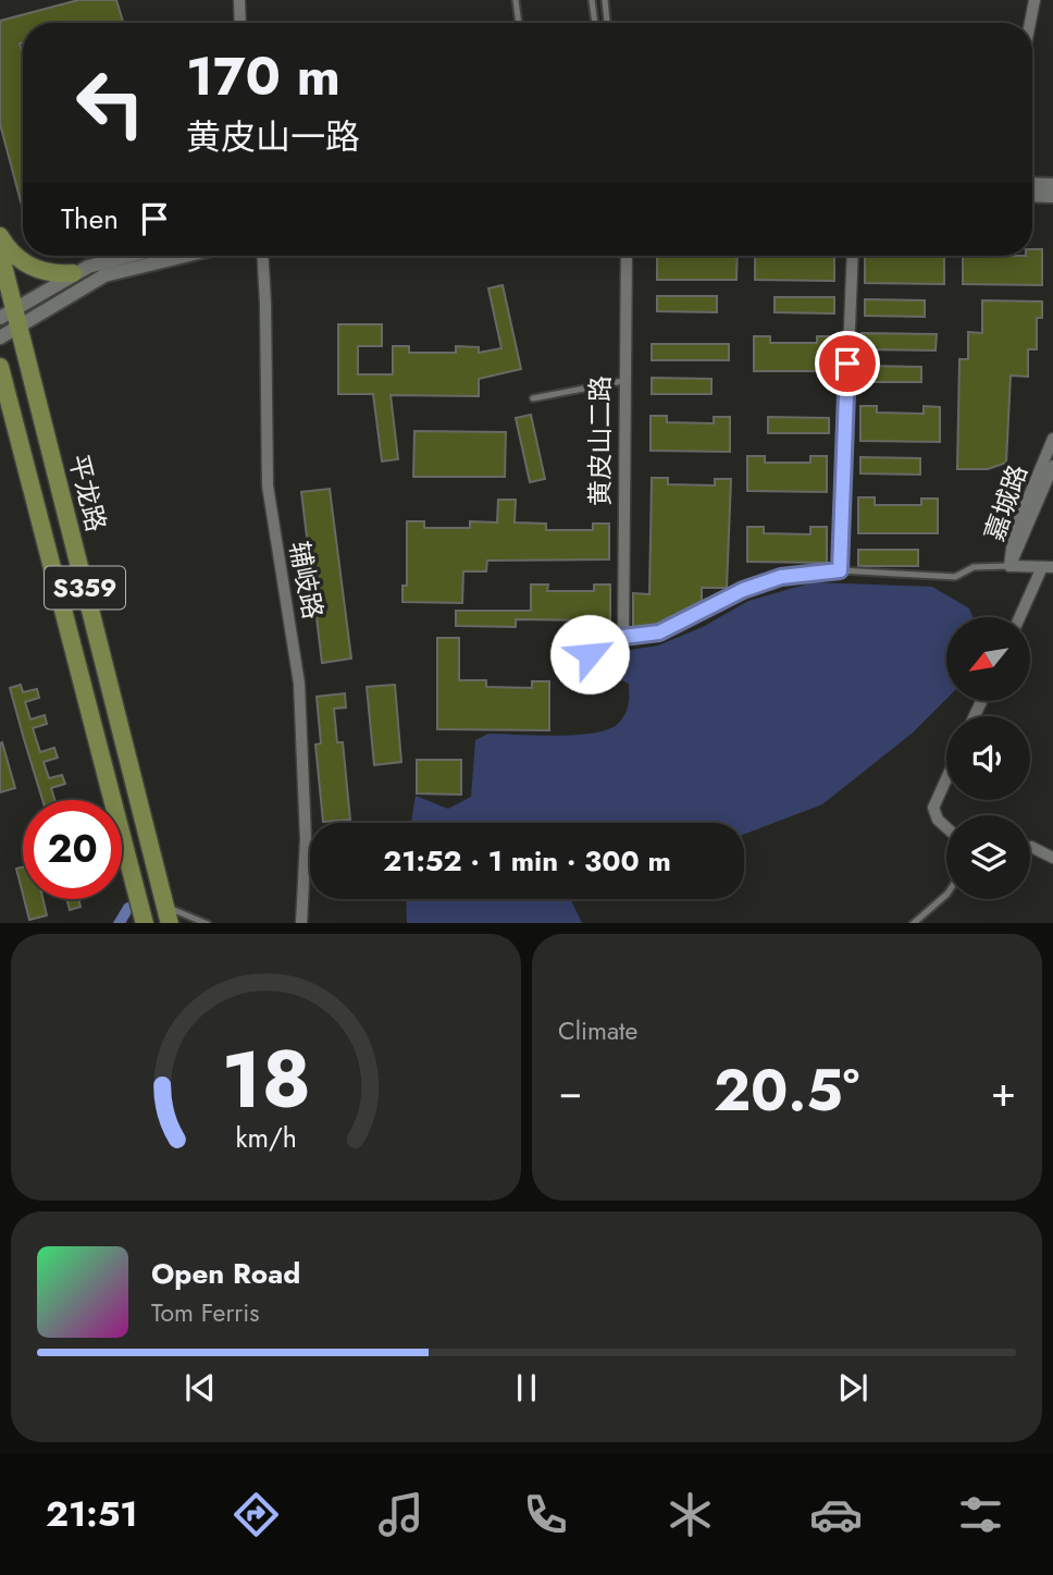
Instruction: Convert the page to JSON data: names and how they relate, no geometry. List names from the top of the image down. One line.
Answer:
{"streets":{"main road":["平龙路","S359"],"street":["黄皮山二路","嘉城路","辅岐路"]},"north":"bottom left","page":{"turn":["170 m","黄皮山一路"],"then":"Then","limit":"20","trip":"21:52 · 1 min · 300 m","tile":"Climate","heat":["−","20.5°","+"],"song":["Open Road","Tom Ferris"],"tabs":"21:51","gauge":["18","km/h"]}}
